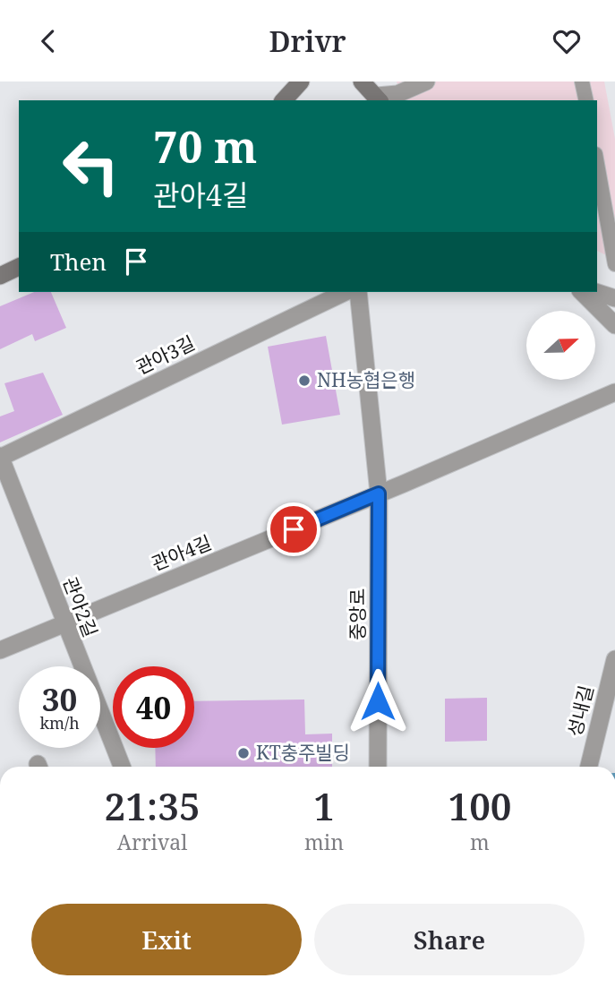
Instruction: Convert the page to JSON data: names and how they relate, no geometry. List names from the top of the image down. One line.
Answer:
{"streets":{"street":["관아3길","관아4길","관아2길","중앙로","성내길"]},"crossings":[["관아3길","관아2길"],["관아4길","관아2길"],["관아4길","중앙로"]],"places":["NH농협은행","KT충주빌딩"],"north":"right","page":{"header":"Drivr","turn":["70 m","관아4길"],"then":"Then","speed":"30 km/h","limit":"40","eta":["21:35","Arrival","1","min","100","m"],"buttons":["Exit","Share"]}}
